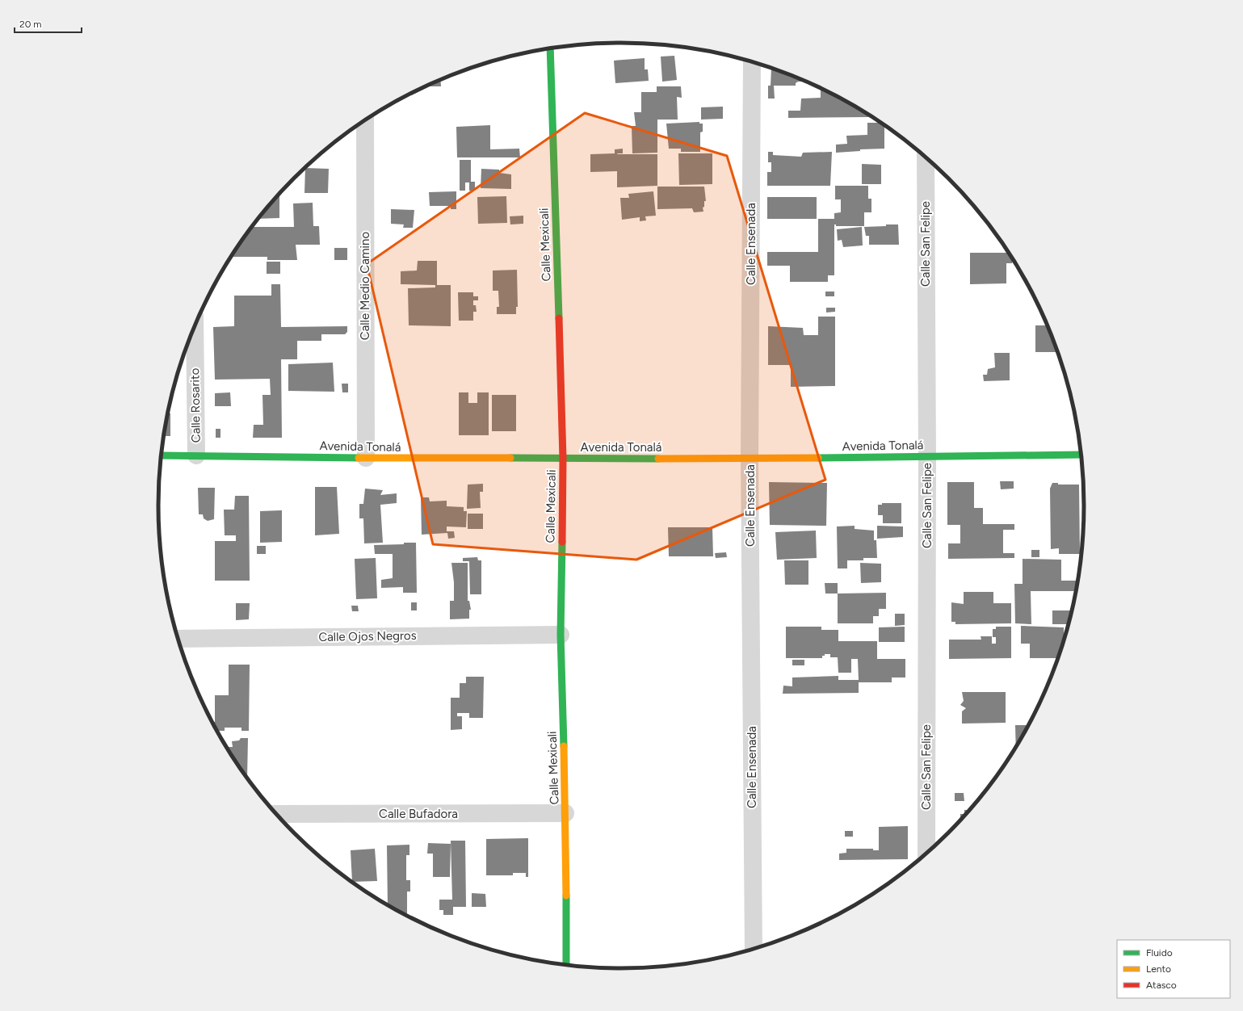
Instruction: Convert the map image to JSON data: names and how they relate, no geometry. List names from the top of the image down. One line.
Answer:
{"streets":{"street":["Calle Ensenada","Calle San Felipe","Calle Mexicali","Calle Medio Camino","Calle Rosarito","Avenida Tonalá","Calle Ojos Negros","Calle Bufadora"]},"crossings":[["Calle Ensenada","Avenida Tonalá"],["Calle San Felipe","Avenida Tonalá"],["Calle Mexicali","Avenida Tonalá"],["Calle Mexicali","Calle Ojos Negros"],["Calle Mexicali","Calle Bufadora"],["Calle Medio Camino","Avenida Tonalá"],["Calle Rosarito","Avenida Tonalá"]],"legend":["Fluido","Lento","Atasco"],"scale_bar":"20 m"}
